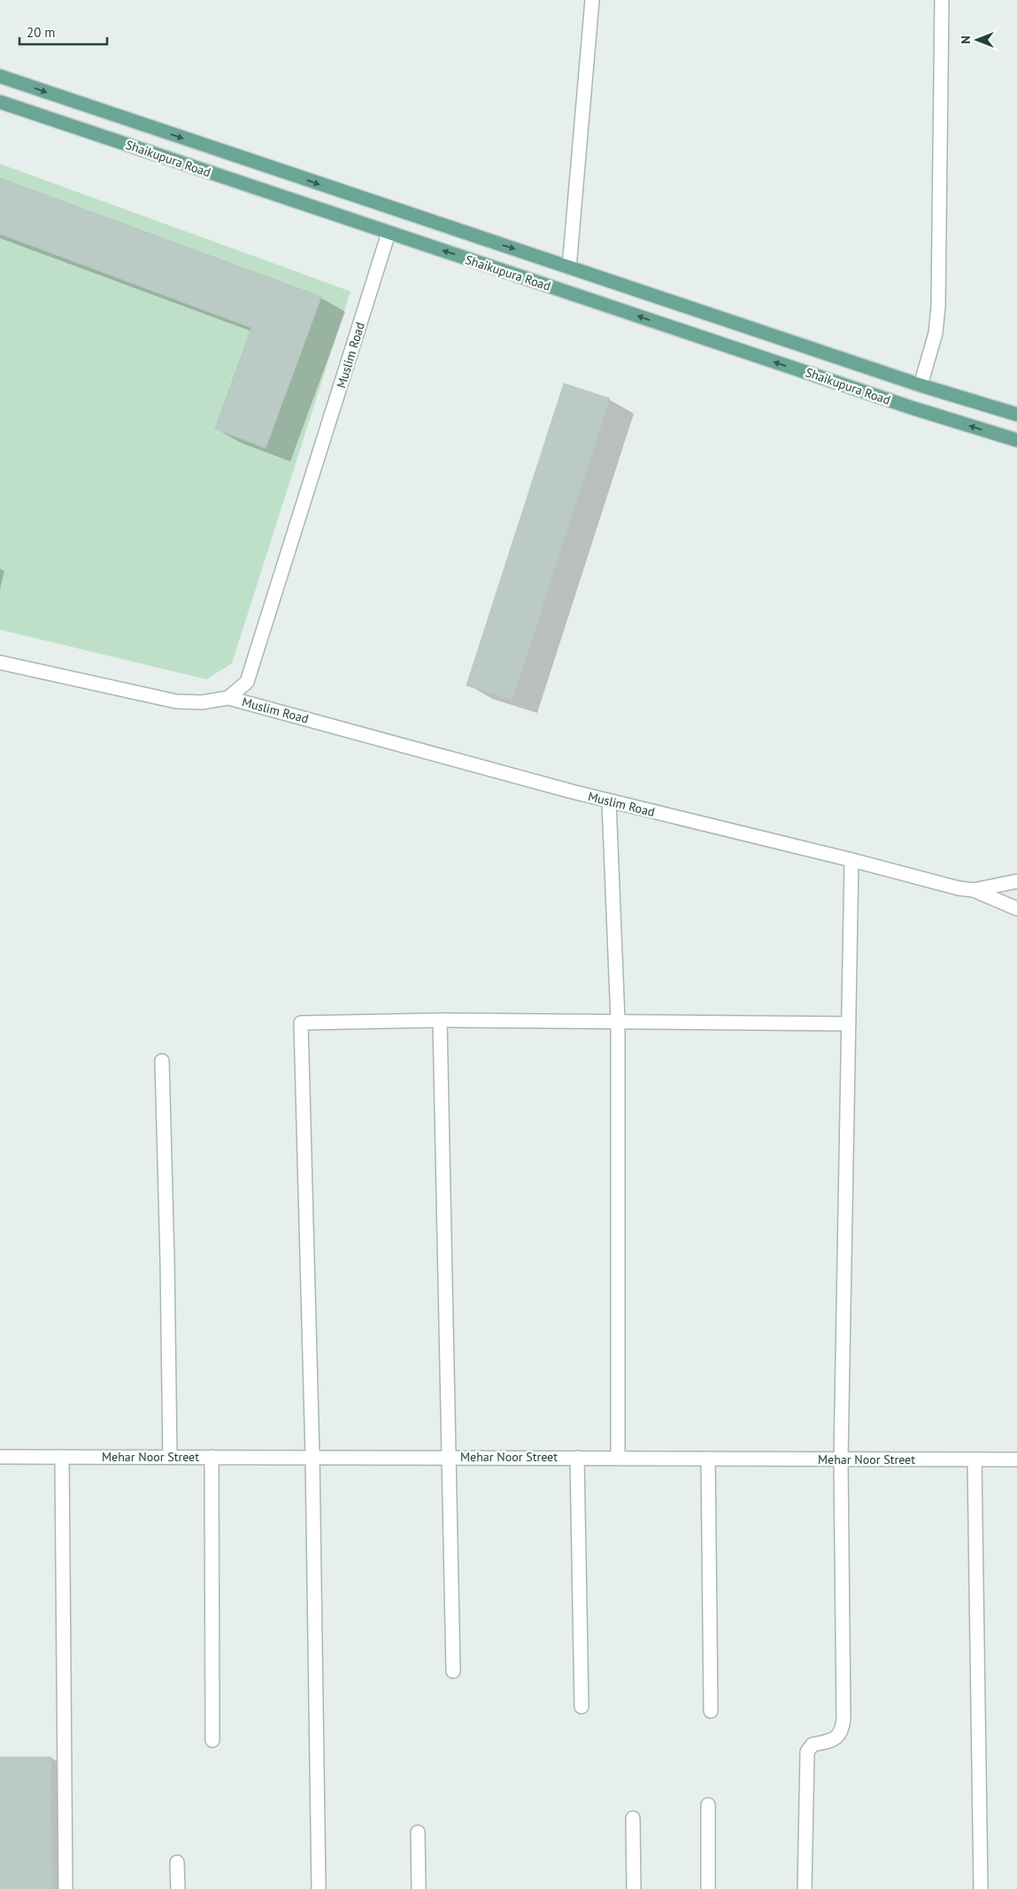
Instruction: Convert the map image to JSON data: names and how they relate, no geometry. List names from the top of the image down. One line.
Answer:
{"streets":{"main road":["Shaikupura Road"],"street":["Muslim Road","Mehar Noor Street"]},"crossings":[["Shaikupura Road","Muslim Road"]],"scale_bar":"20 m","north":"left"}
